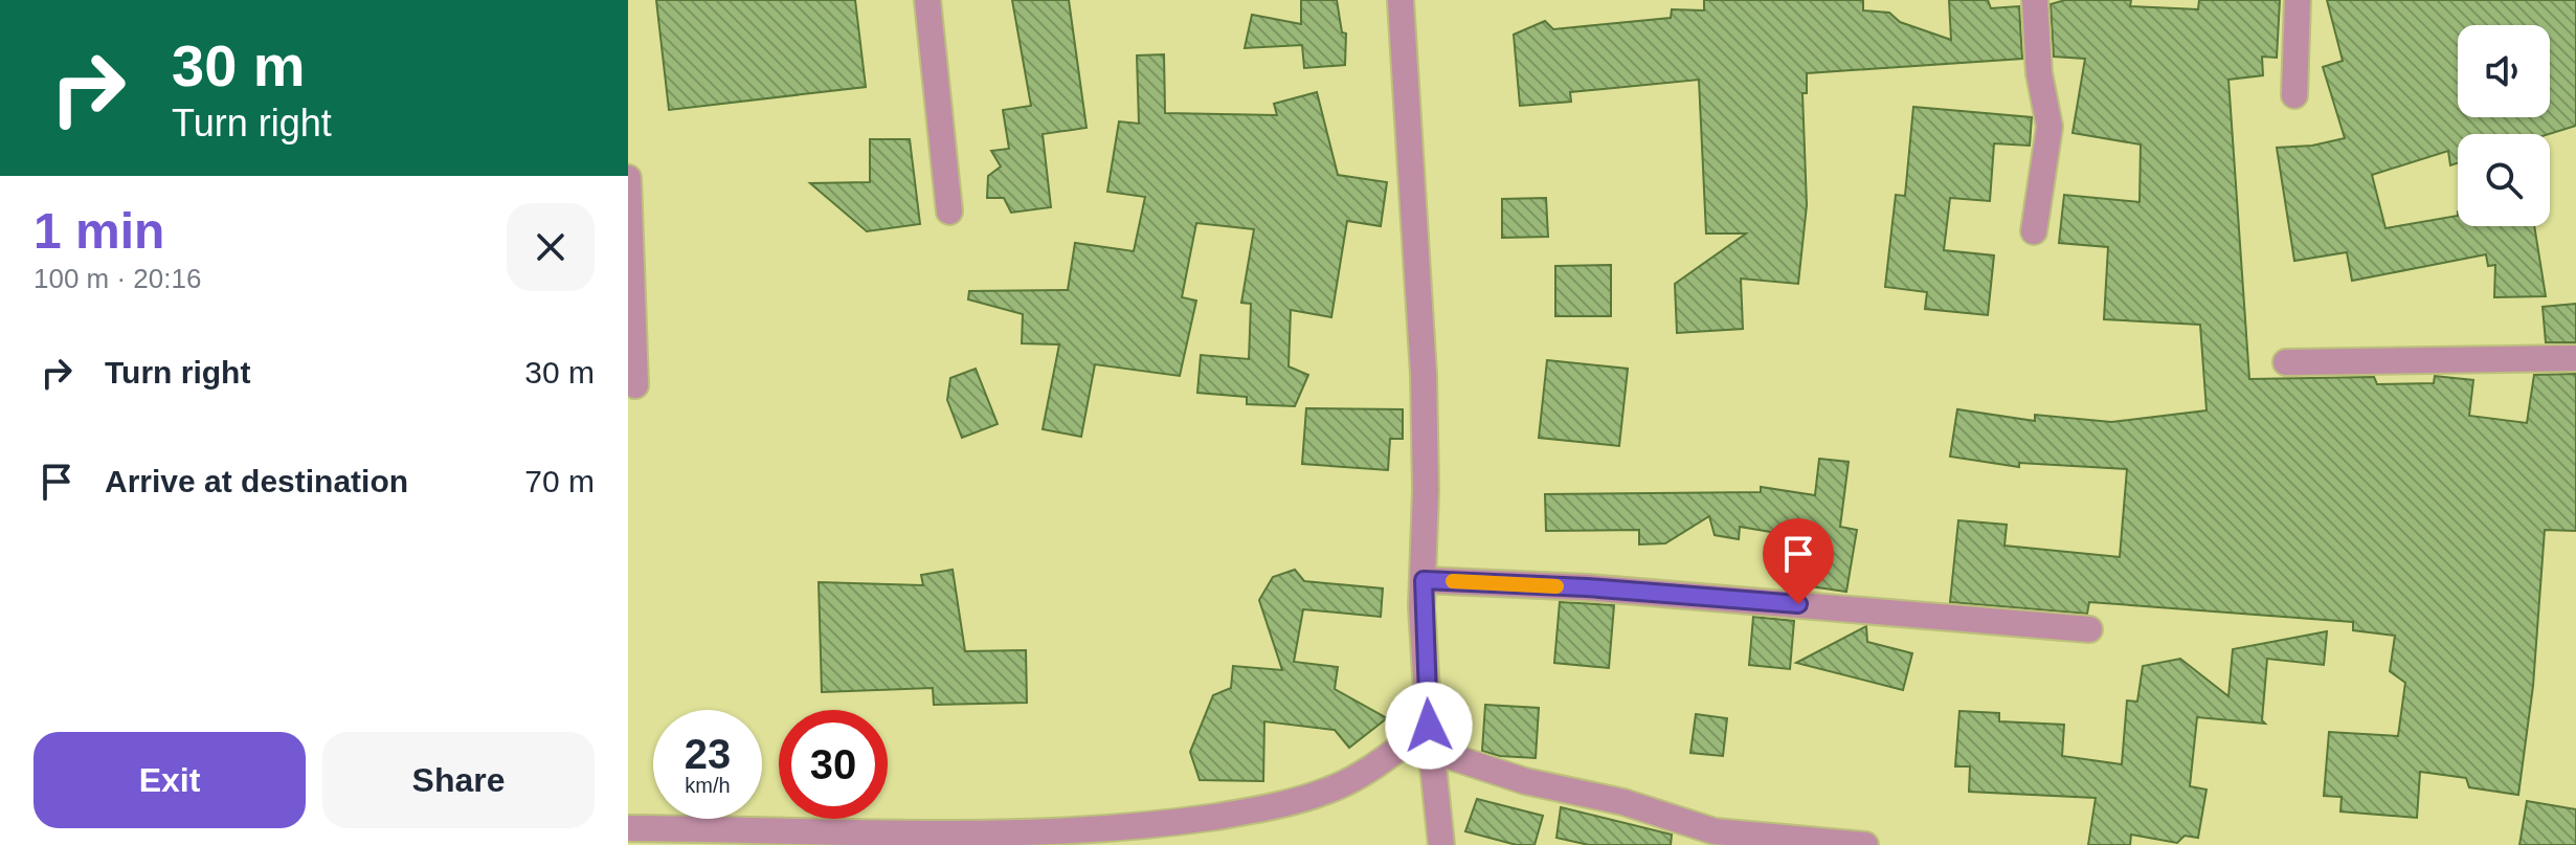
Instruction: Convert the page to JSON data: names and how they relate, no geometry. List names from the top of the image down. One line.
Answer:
{"page":{"turn":["30 m","Turn right"],"heading":["1 min","100 m · 20:16"],"list":[{"name":"Turn right","value":"30 m"},{"name":"Arrive at destination","value":"70 m"}],"speed":"23 km/h","limit":"30","buttons":["Exit","Share"]}}
